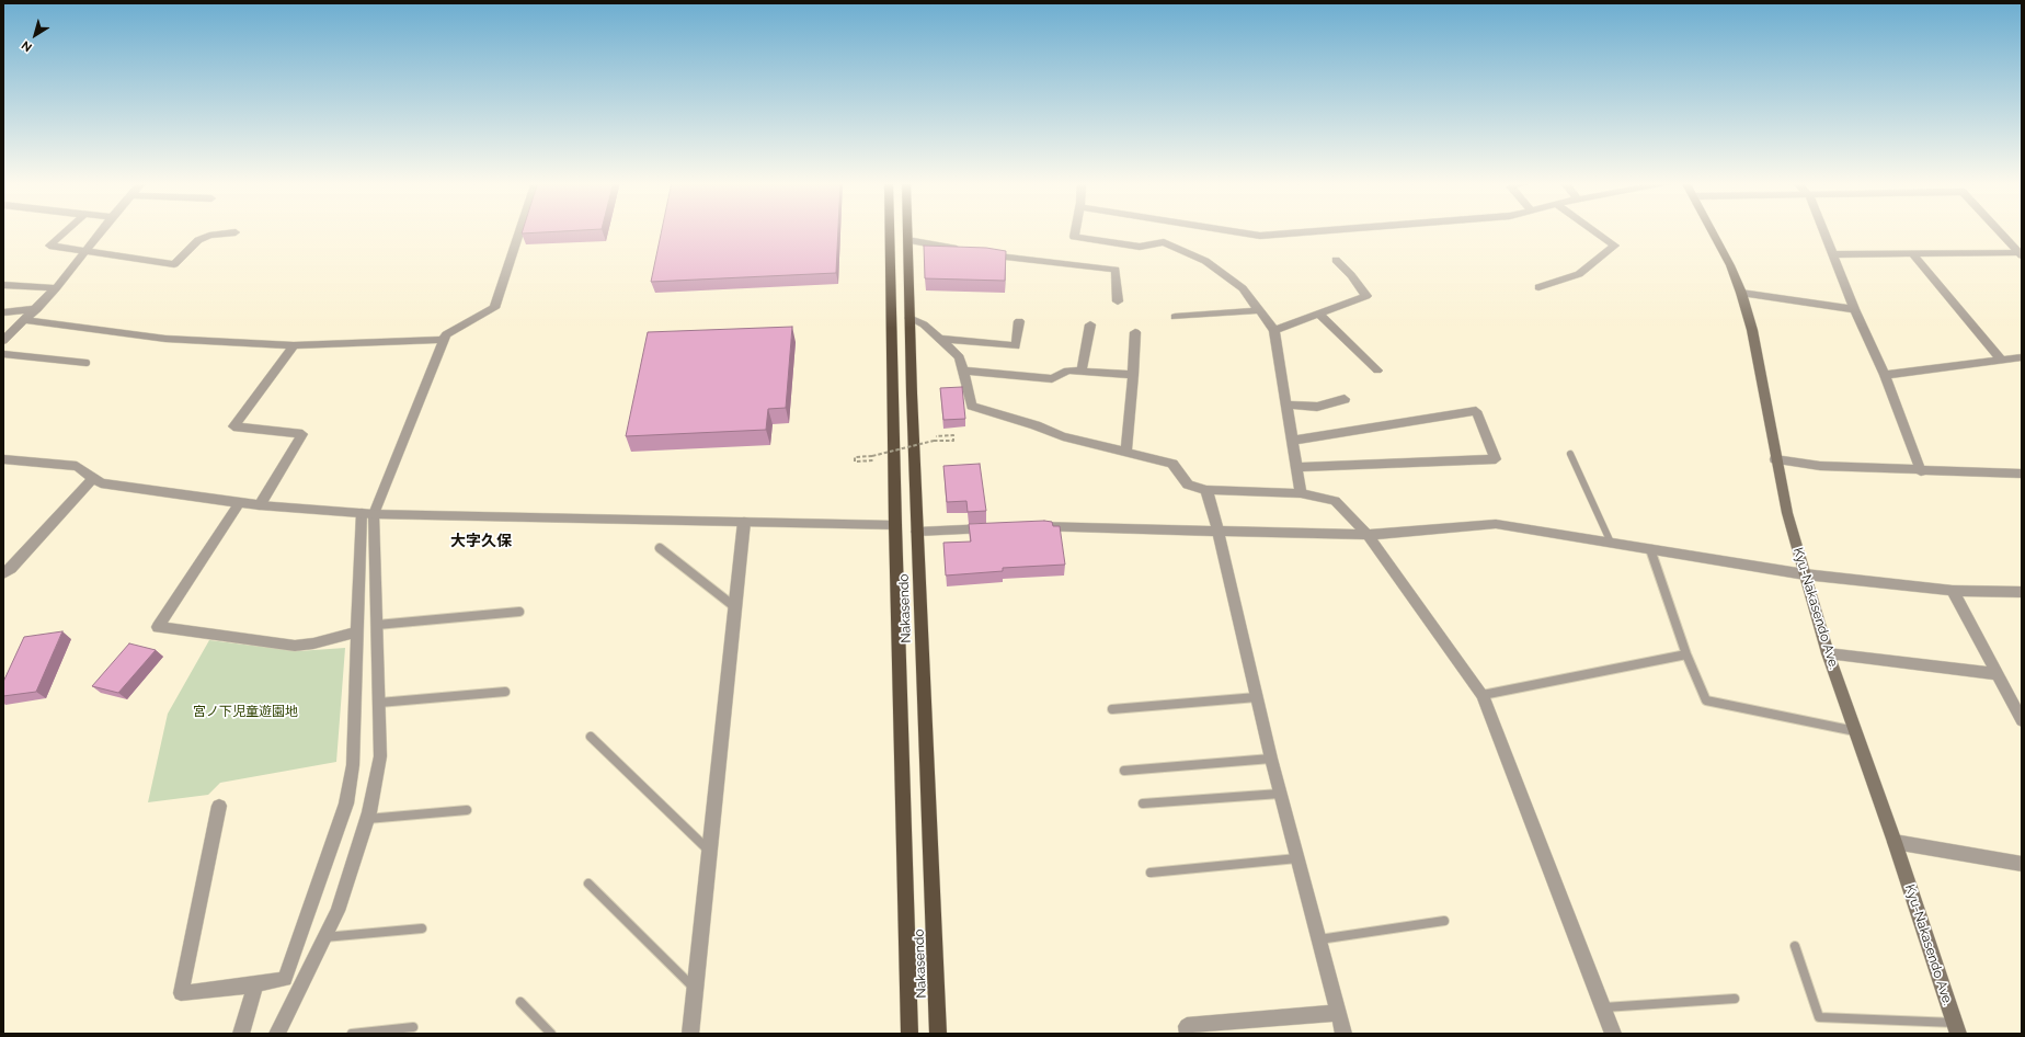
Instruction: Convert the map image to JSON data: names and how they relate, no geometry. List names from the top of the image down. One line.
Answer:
{"streets":{"highway":["Nakasendo"],"main road":["Kyu-Nakasendo Ave."]},"districts":["大字久保"],"parks":["宮ノ下児童遊園地"],"north":"bottom left"}
